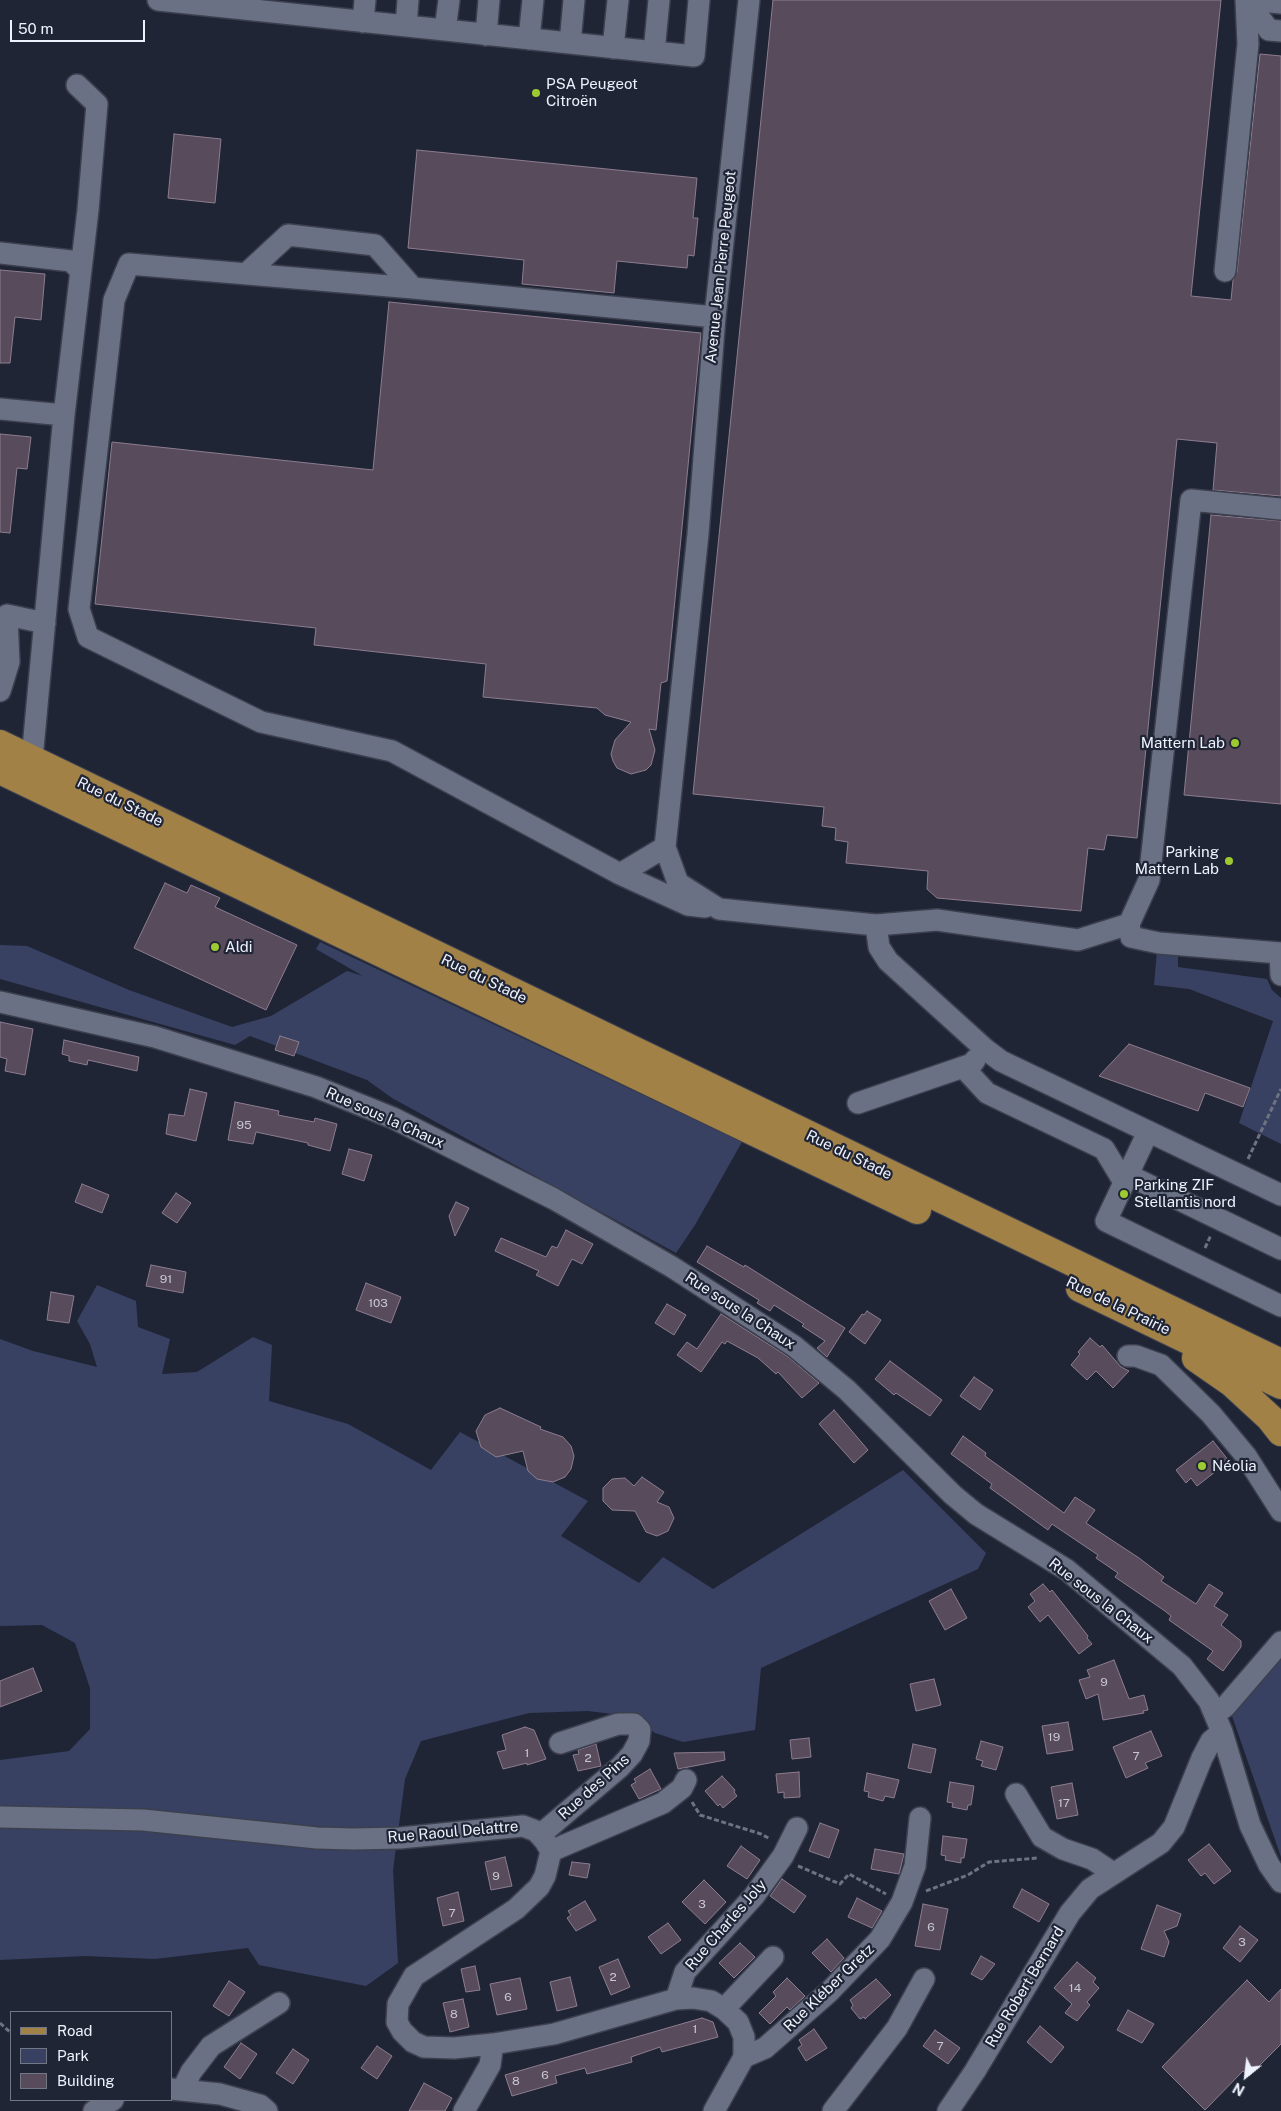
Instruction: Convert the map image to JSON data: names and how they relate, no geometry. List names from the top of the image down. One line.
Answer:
{"streets":{"main road":["Rue du Stade","Rue de la Prairie"],"street":["Avenue Jean Pierre Peugeot","Rue sous la Chaux","Rue des Pins","Rue Raoul Delattre","Rue Charles Joly","Rue Robert Bernard","Rue Kléber Gretz"]},"crossings":[["Rue du Stade","Rue de la Prairie"],["Rue sous la Chaux","Rue Robert Bernard"],["Rue des Pins","Rue Raoul Delattre"]],"places":["PSA Peugeot Citroën","Mattern Lab","Parking Mattern Lab","Aldi","Parking ZIF Stellantis nord","Néolia"],"house_numbers":["95","91","103","9","19","1","7","2","17","9","3","7","6","3","2","14","6","8","1","7","6","8"],"legend":["Road","Park","Building"],"scale_bar":"50 m","north":"bottom left"}
